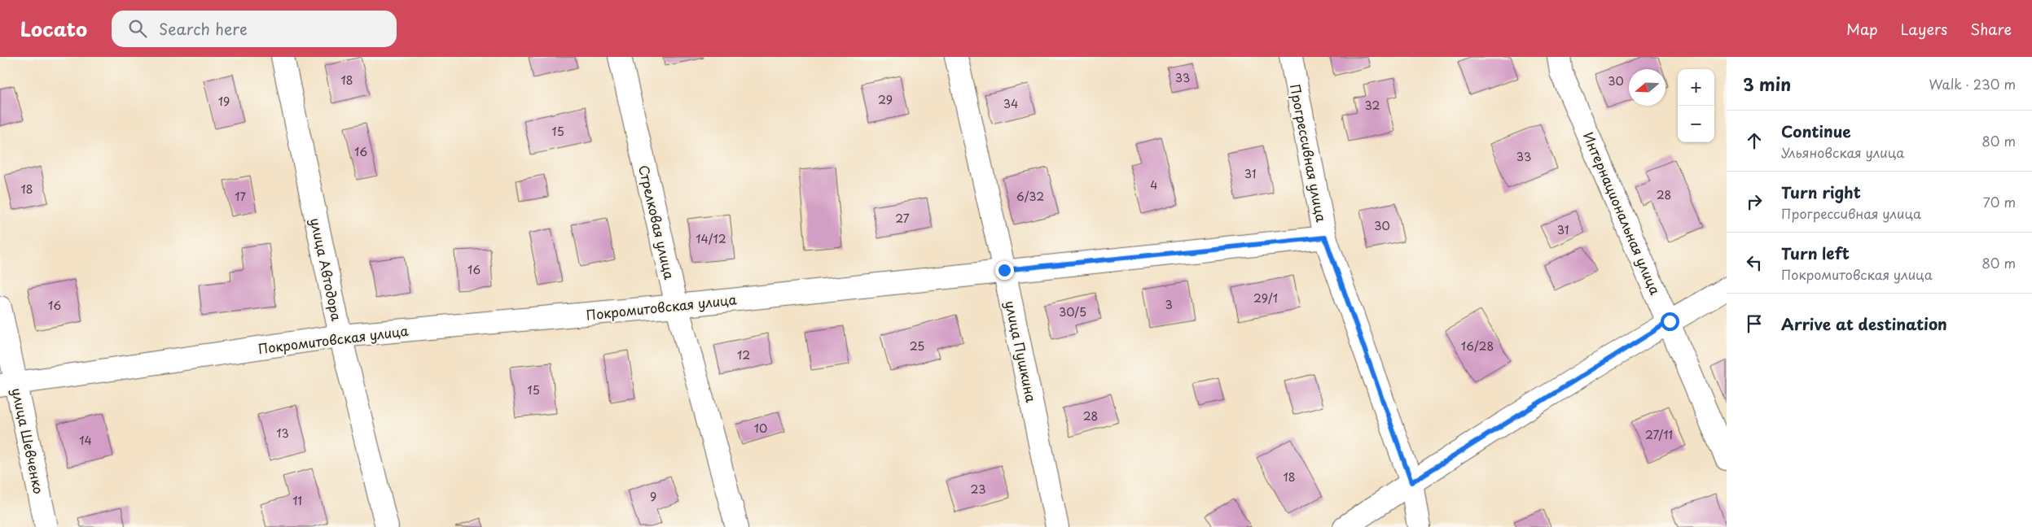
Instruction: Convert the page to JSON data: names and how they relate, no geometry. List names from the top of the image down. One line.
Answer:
{"streets":{"street":["Прогрессивная улица","Интернациональная улица","Стрелковая улица","улица Автодора","Покромитовская улица","улица Пушкина","улица Шевченко"]},"crossings":[["Прогрессивная улица","Покромитовская улица"],["Стрелковая улица","Покромитовская улица"],["улица Автодора","Покромитовская улица"],["Покромитовская улица","улица Пушкина"],["Покромитовская улица","улица Шевченко"]],"house_numbers":["33","18","30","29","19","34","32","15","16","33","31","4","18","28","17","6/32","27","30","31","14/12","16","29/1","3","16","30/5","25","16/28","12","15","28","10","13","27/11","14","18","23","9","11"],"north":"left","page":{"header":"Locato","search":"Search here","nav":["Map","Layers","Share"],"heading":["3 min","Walk · 230 m"],"map_buttons":["+","−"],"list":[["Continue","Ульяновская улица","80 m"],["Turn right","Прогрессивная улица","70 m"],["Turn left","Покромитовская улица","80 m"],"Arrive at destination"]}}
